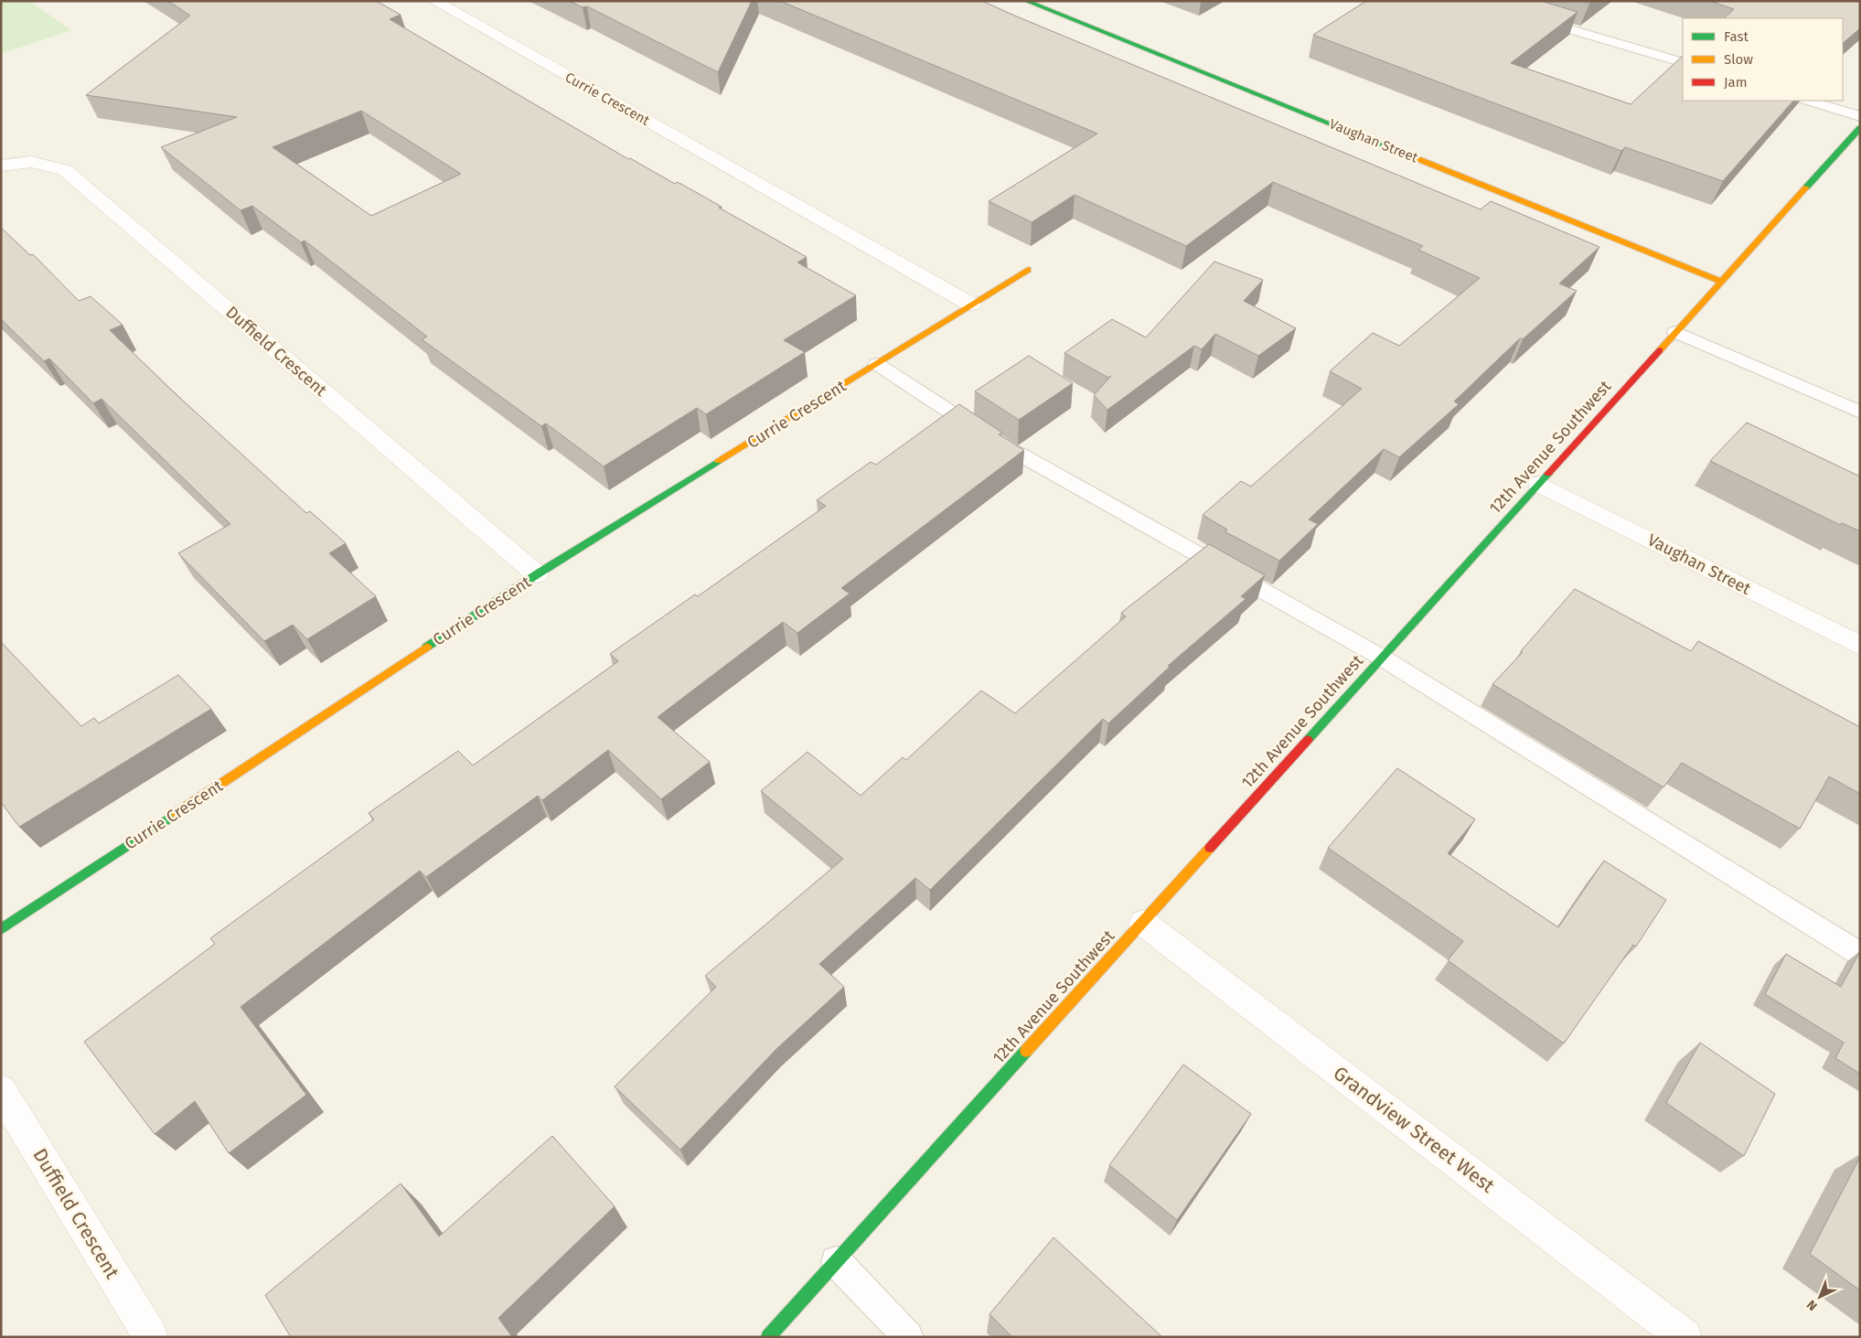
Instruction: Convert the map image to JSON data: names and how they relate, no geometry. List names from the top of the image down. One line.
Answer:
{"streets":{"street":["Currie Crescent","Vaughan Street","Duffield Crescent","12th Avenue Southwest","Grandview Street West"]},"crossings":[["Currie Crescent","Duffield Crescent"],["Vaughan Street","12th Avenue Southwest"],["12th Avenue Southwest","Grandview Street West"]],"legend":["Fast","Slow","Jam"],"north":"bottom left"}
